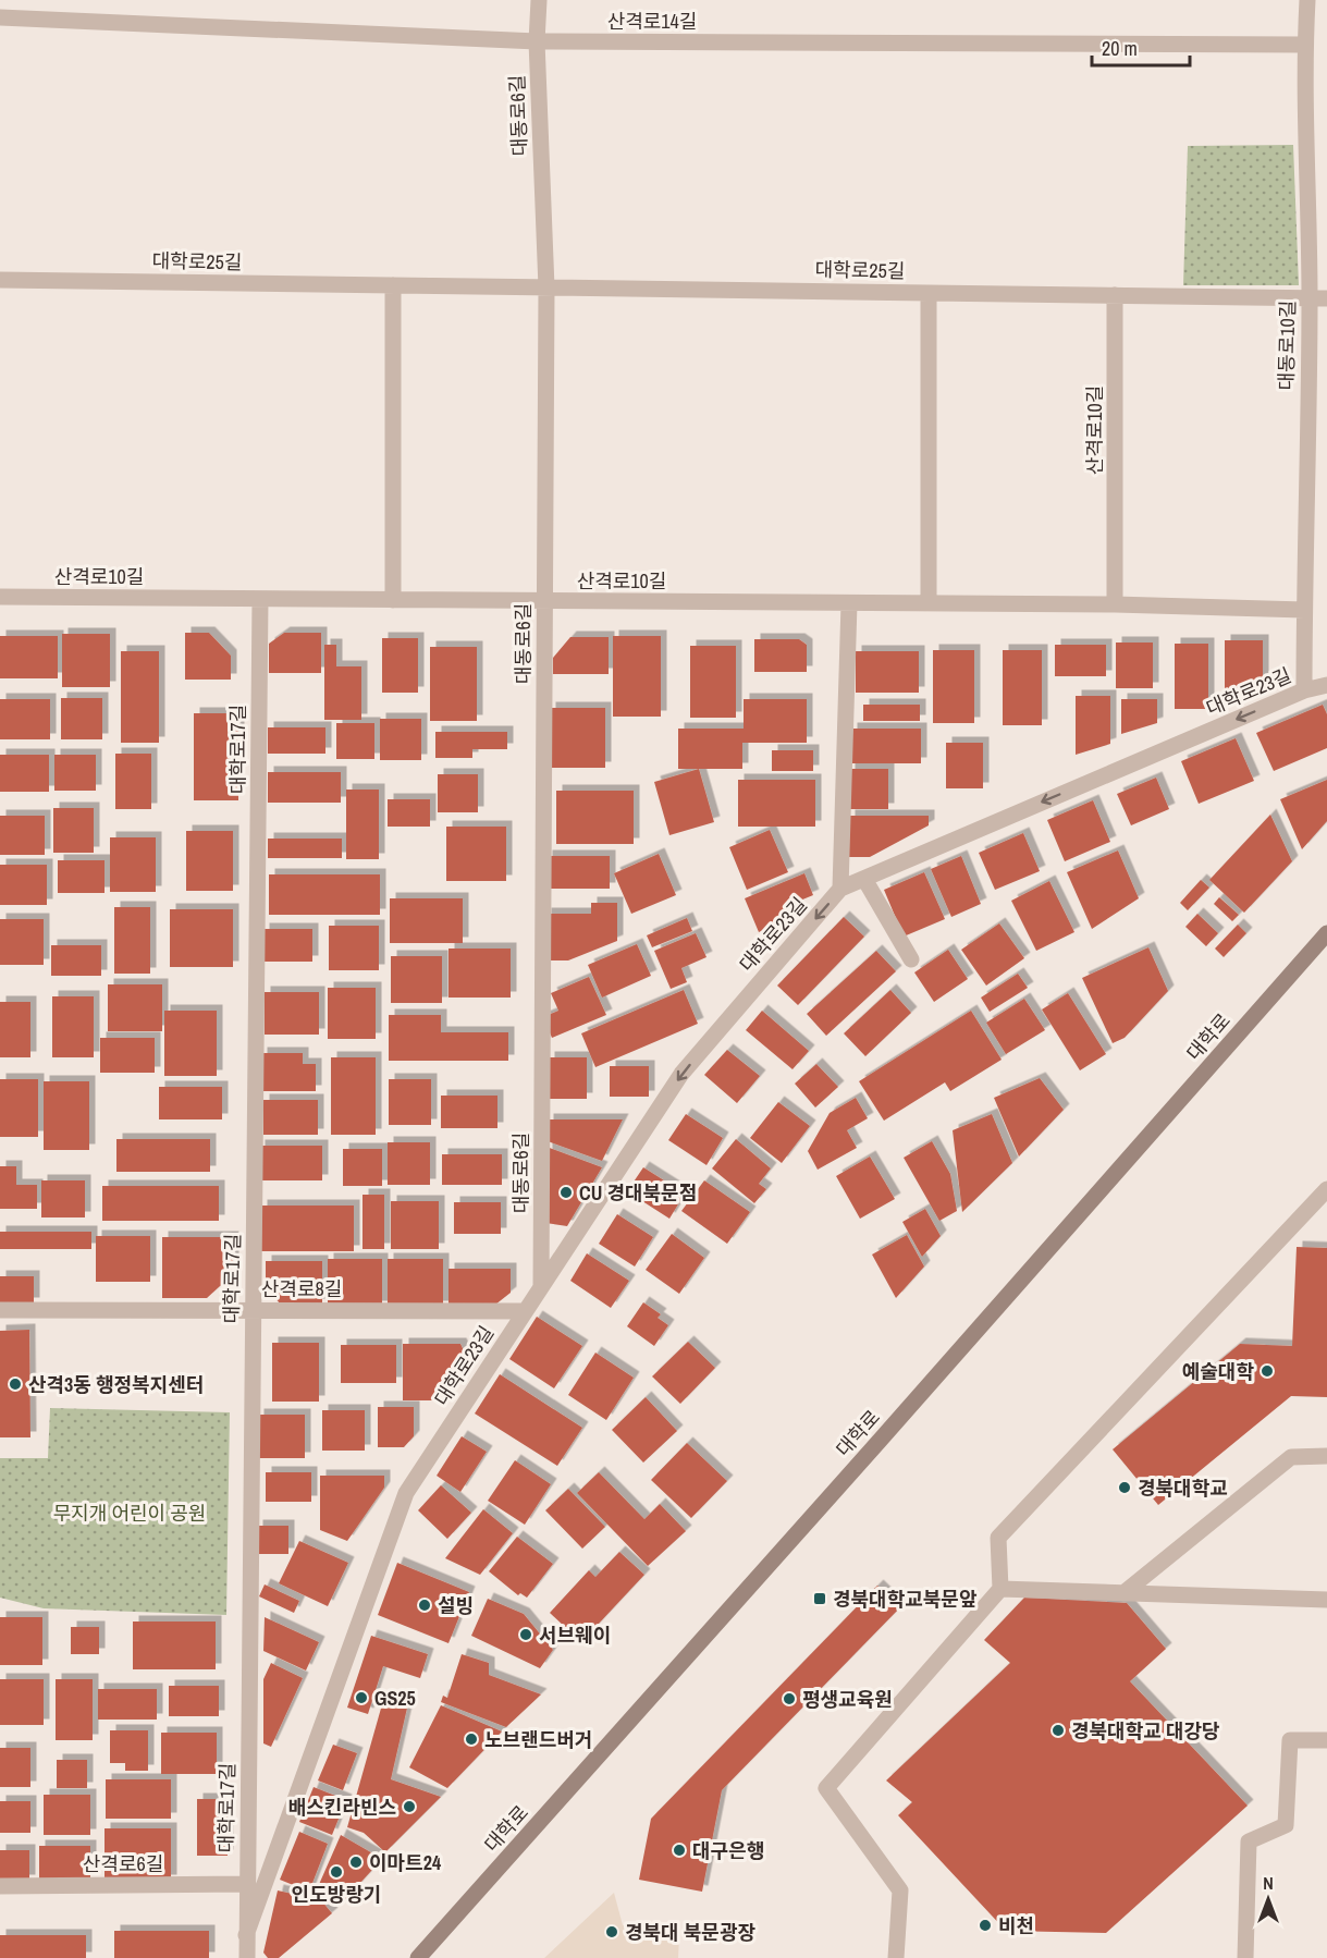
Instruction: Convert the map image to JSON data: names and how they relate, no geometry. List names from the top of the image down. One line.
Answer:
{"streets":{"main road":["대학로"],"street":["산격로14길","대동로6길","대학로25길","대동로10길","산격로10길","대학로23길","대학로17길","산격로8길","산격로6길"]},"crossings":[["산격로14길","대동로6길"],["산격로14길","대동로10길"],["대동로6길","대학로25길"],["대동로6길","산격로10길"],["대동로6길","대학로23길"],["대학로25길","대동로10길"],["대학로25길","산격로10길"],["대동로10길","산격로10길"],["대동로10길","대학로23길"],["산격로10길","대학로17길"],["대학로23길","대학로17길"],["대학로23길","산격로8길"],["대학로17길","산격로8길"],["대학로17길","산격로6길"]],"one_way":["대학로23길"],"parks":["무지개 어린이 공원"],"places":{"other":["CU 경대북문점","예술대학","산격3동 행정복지센터","경북대학교","설빙","서브웨이","GS25","평생교육원","경북대학교 대강당","노브랜드버거","배스킨라빈스","대구은행","이마트24","인도방랑기","비천","경북대 북문광장"],"transit":["경북대학교북문앞"]},"scale_bar":"20 m","north":"top"}
